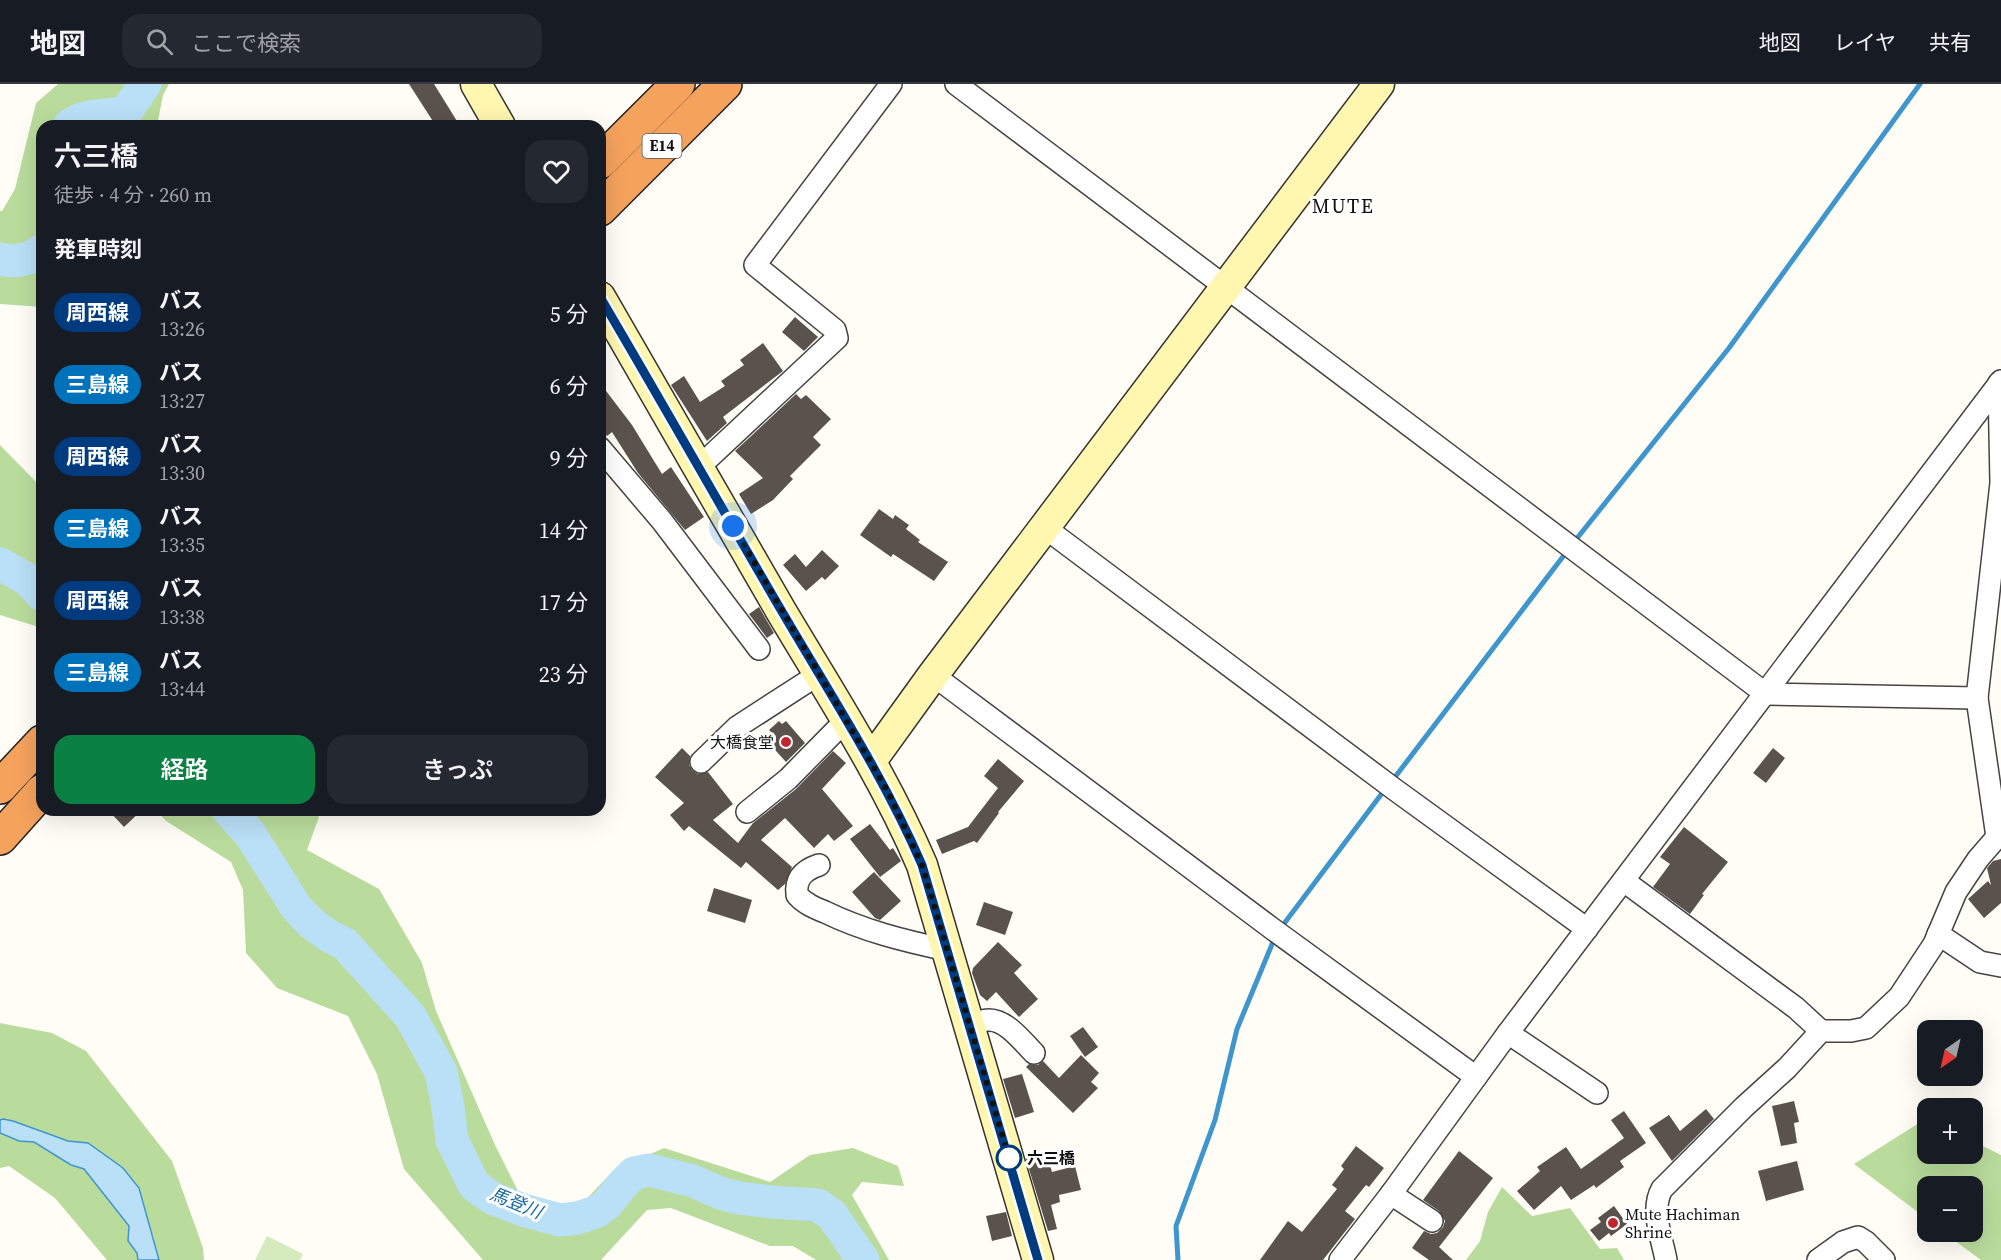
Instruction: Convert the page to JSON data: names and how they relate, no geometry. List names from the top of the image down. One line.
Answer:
{"streets":{"highway":["E14"]},"districts":["MUTE"],"water":["馬登川"],"places":["大橋食堂","六三橋","Mute Hachiman Shrine"],"lines":["bus line 周西線"],"north":"bottom left","page":{"header":"地図","search":"ここで検索","nav":["地図","レイヤ","共有"],"heading":[["六三橋","徒歩 · 4 分 · 260 m"],"発車時刻"],"list":[{"mark":"周西線","name":"バス","note":"13:26","value":"5 分"},{"mark":"三島線","name":"バス","note":"13:27","value":"6 分"},{"mark":"周西線","name":"バス","note":"13:30","value":"9 分"},{"mark":"三島線","name":"バス","note":"13:35","value":"14 分"},{"mark":"周西線","name":"バス","note":"13:38","value":"17 分"},{"mark":"三島線","name":"バス","note":"13:44","value":"23 分"}],"buttons":["経路","きっぷ"],"map_buttons":["+","−"]}}
